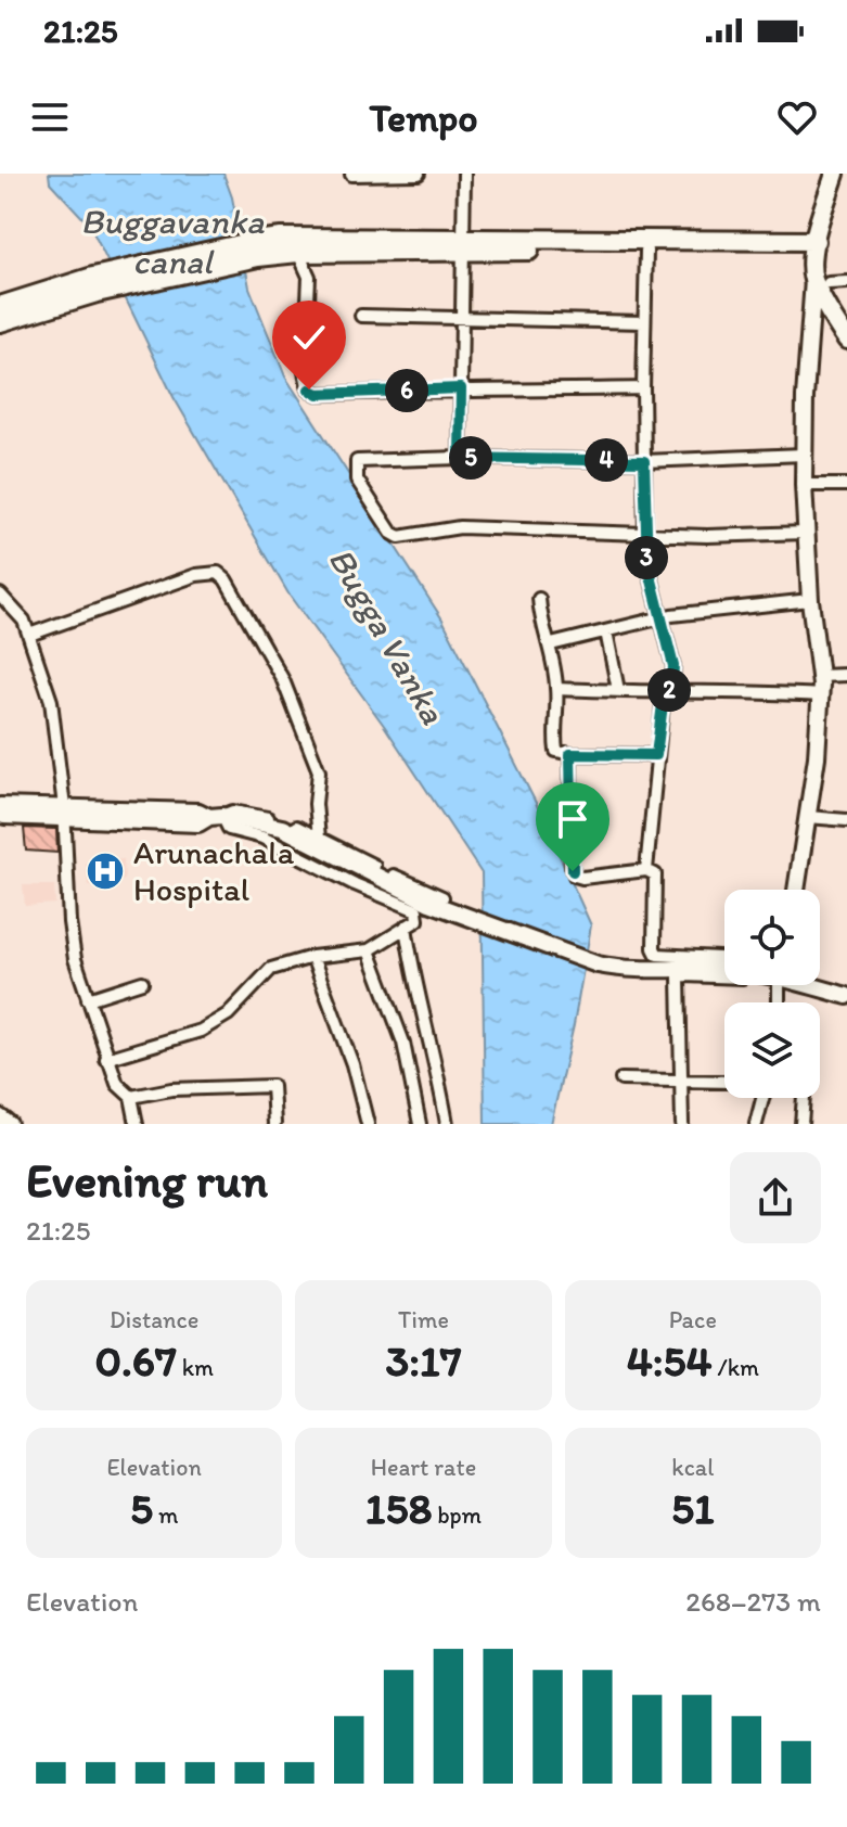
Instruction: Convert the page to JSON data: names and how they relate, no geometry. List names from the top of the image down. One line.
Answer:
{"water":["Buggavanka canal","Bugga Vanka"],"places":{"hospital":["Arunachala Hospital"]},"page":{"status":"21:25","header":"Tempo","pins":["6","5","4","3","2"],"heading":["Evening run","21:25"],"stats":[["Distance","0.67 km"],["Time","3:17"],["Pace","4:54 /km"],["Elevation","5 m"],["Heart rate","158 bpm"],["kcal","51"]],"chart":["Elevation","268–273 m"]}}
